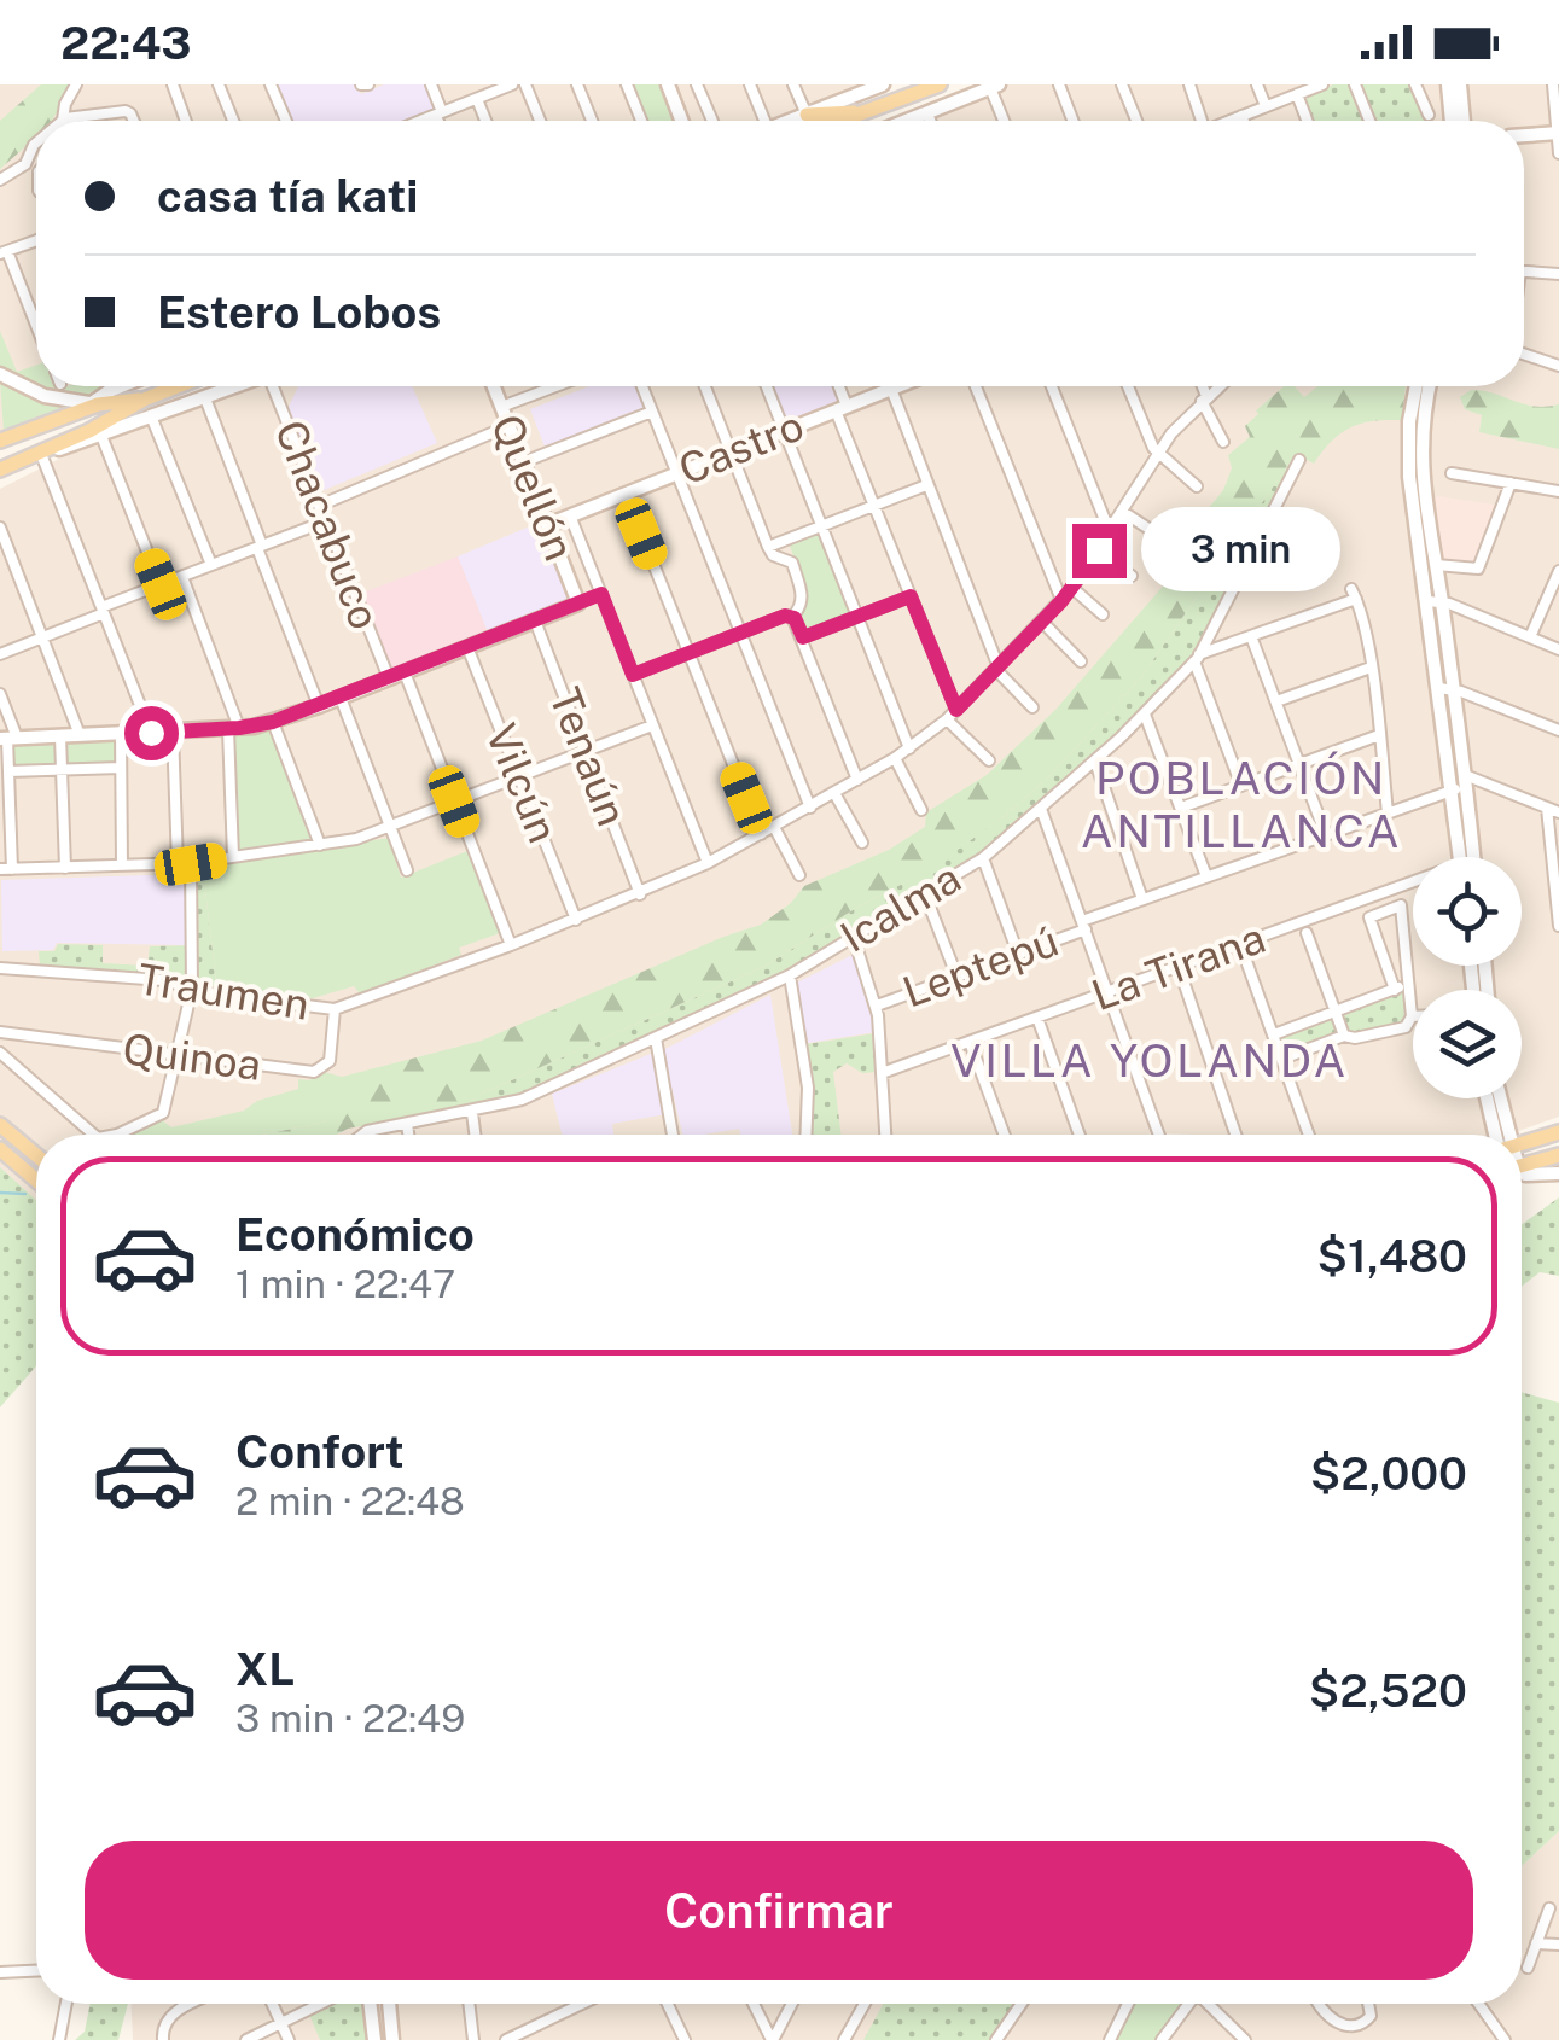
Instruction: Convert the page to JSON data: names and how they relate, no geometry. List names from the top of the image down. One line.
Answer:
{"streets":{"street":["Castro","Quellón","Chacabuco","Tenaún","Vilcún","Icalma","Leptepú","La Tirana","Traumen","Quinoa"]},"crossings":[["Castro","Quellón"],["Tenaún","Traumen"],["Vilcún","Traumen"],["Traumen","Quinoa"]],"districts":["POBLACIÓN ANTILLANCA","VILLA YOLANDA"],"page":{"status":"22:43","banner":["casa tía kati","Estero Lobos"],"bubble":"3 min","list":[{"name":"Económico","note":"1 min · 22:47","value":"$1,480"},{"name":"Confort","note":"2 min · 22:48","value":"$2,000"},{"name":"XL","note":"3 min · 22:49","value":"$2,520"}],"buttons":"Confirmar"}}
